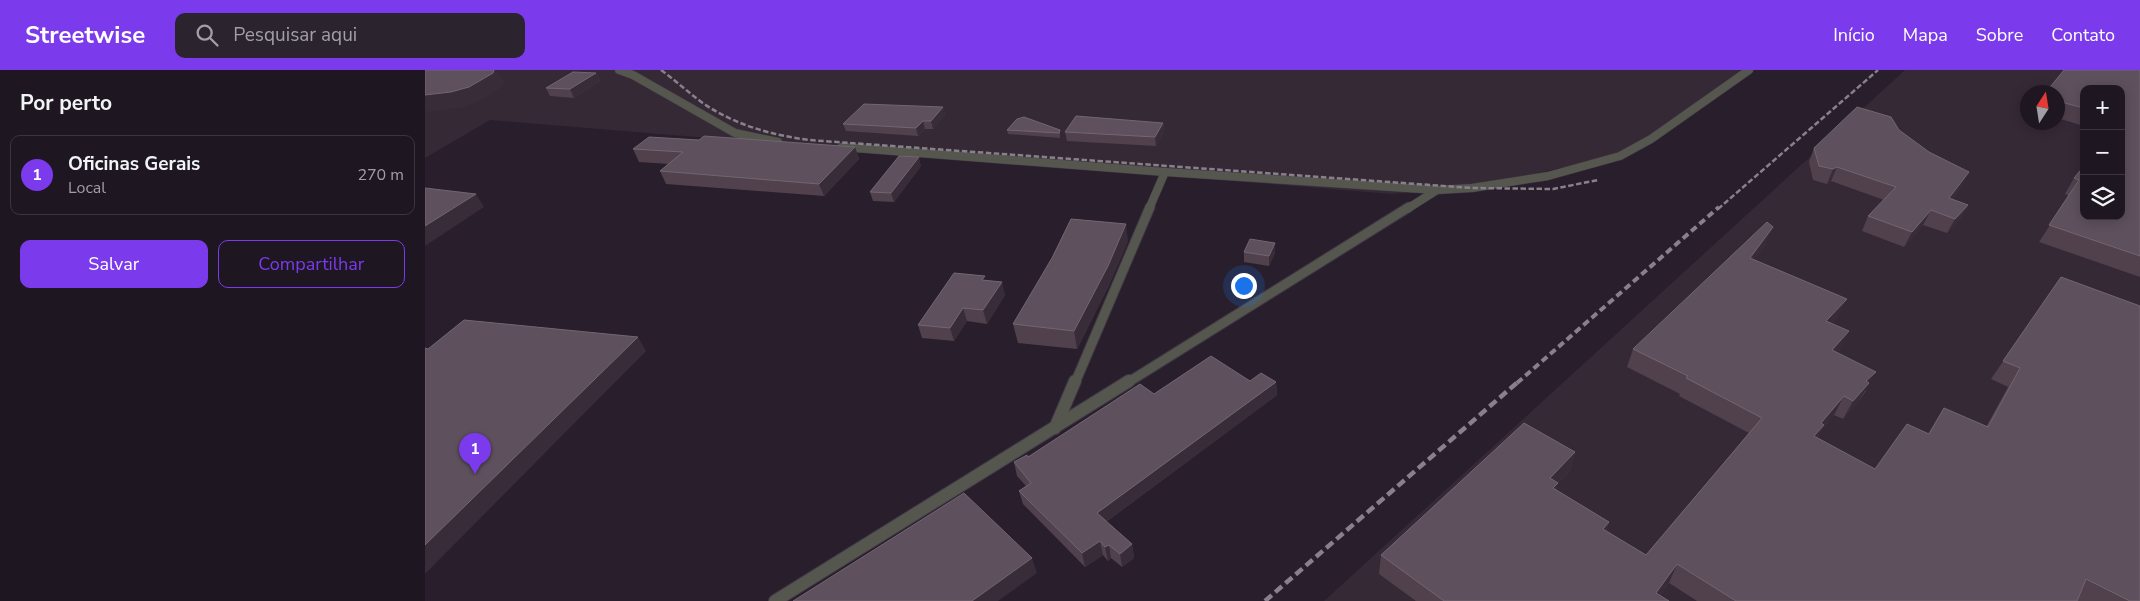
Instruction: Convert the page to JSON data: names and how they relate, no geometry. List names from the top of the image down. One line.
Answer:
{"north":"top","page":{"header":"Streetwise","search":"Pesquisar aqui","nav":["Início","Mapa","Sobre","Contato"],"heading":"Por perto","map_buttons":["+","−"],"list":[{"mark":"1","name":"Oficinas Gerais","note":"Local","value":"270 m"}],"buttons":["Salvar","Compartilhar"],"pins":"1"}}
